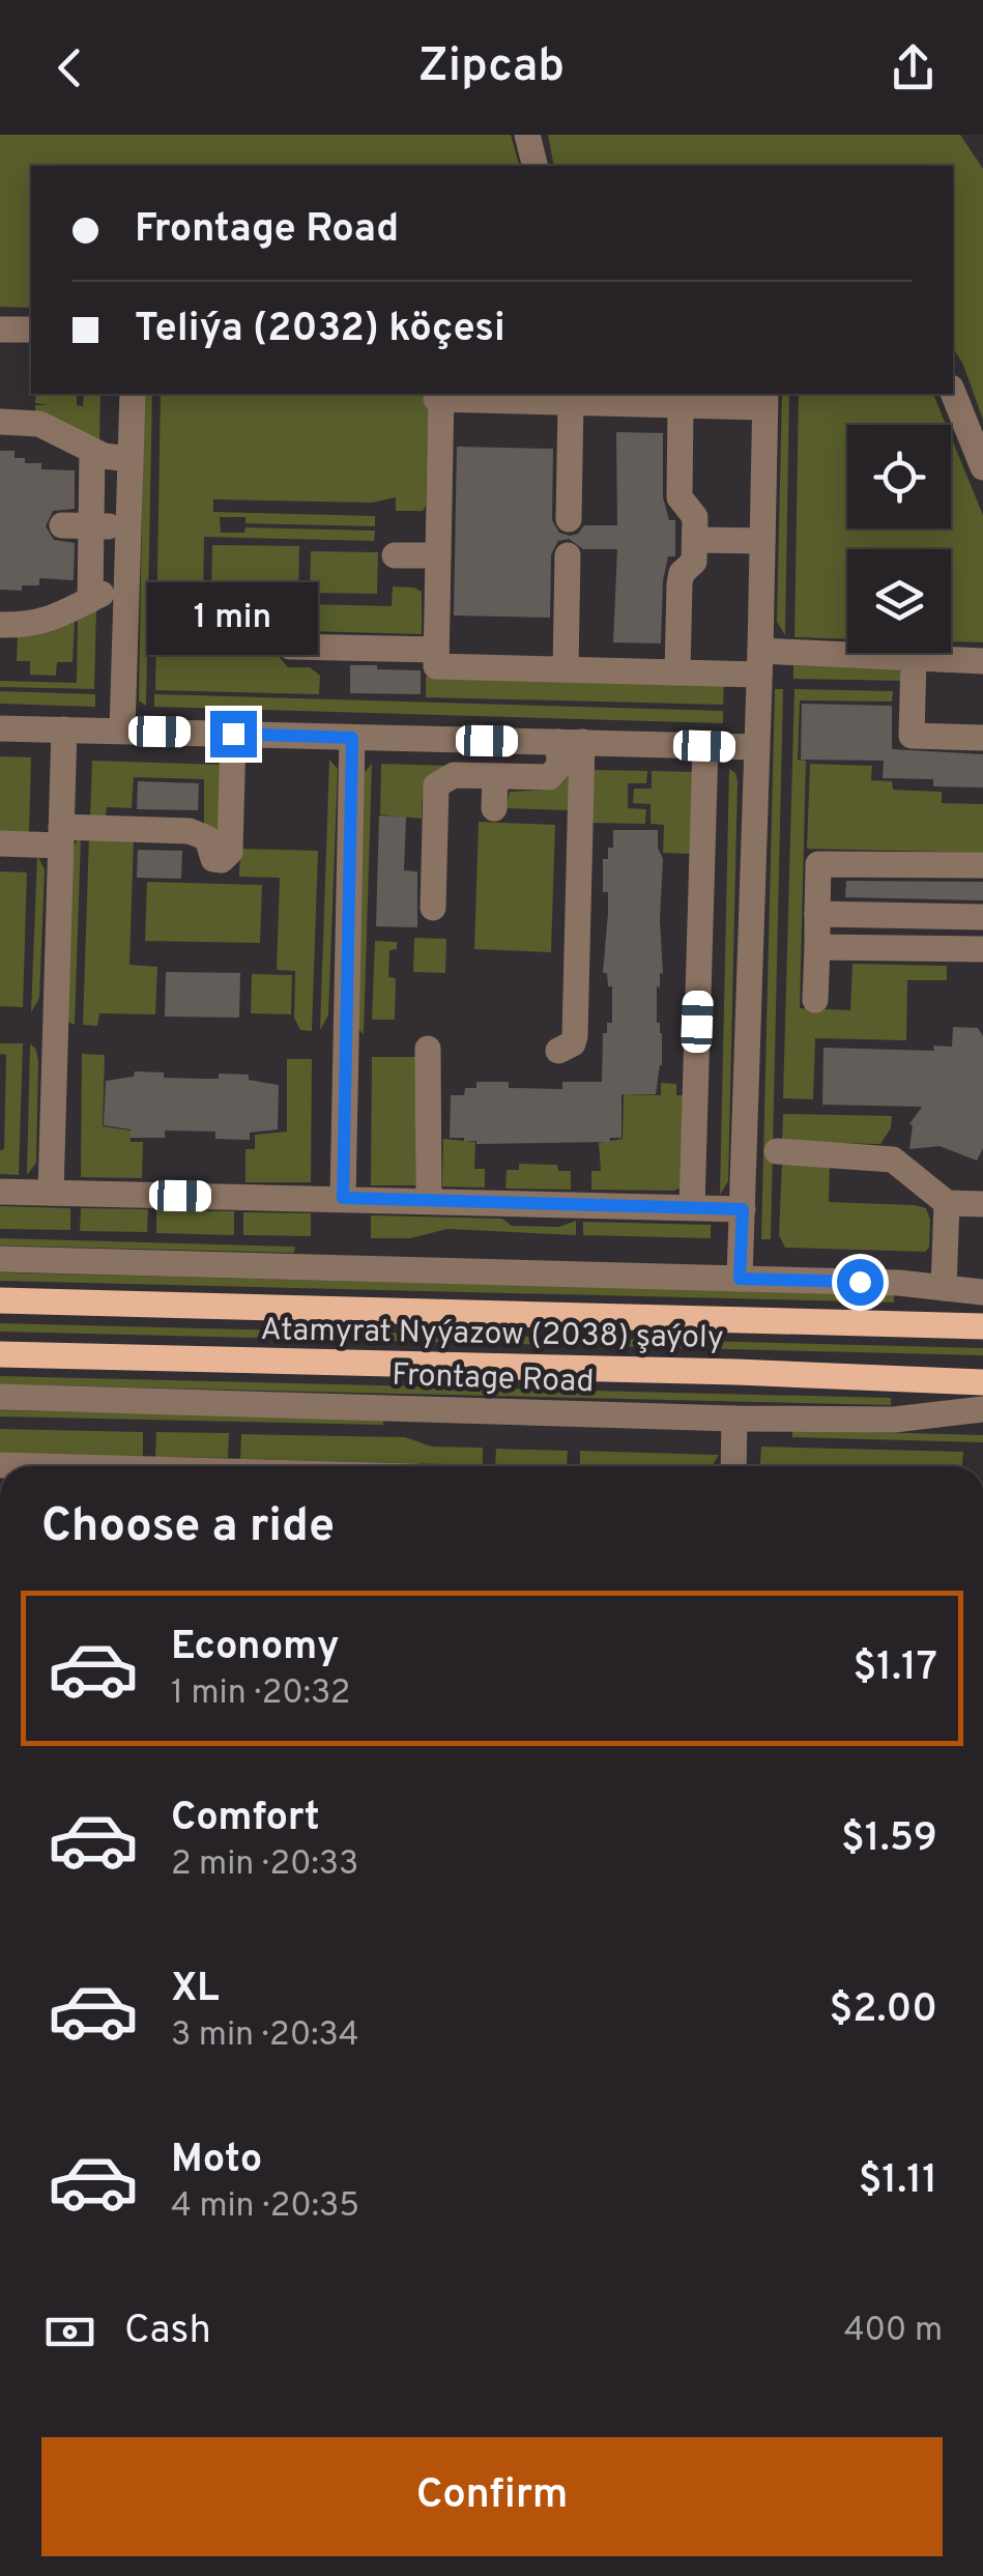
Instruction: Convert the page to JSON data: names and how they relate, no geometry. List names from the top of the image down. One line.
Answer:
{"streets":{"main road":["Atamyrat Nyýazow (2038) şaýoly"],"street":["Frontage Road"]},"page":{"header":"Zipcab","banner":["Frontage Road","Teliýa (2032) köçesi"],"bubble":"1 min","heading":"Choose a ride","list":[{"name":"Economy","note":"1 min · 20:32","value":"$1.17"},{"name":"Comfort","note":"2 min · 20:33","value":"$1.59"},{"name":"XL","note":"3 min · 20:34","value":"$2.00"},{"name":"Moto","note":"4 min · 20:35","value":"$1.11"}],"pay":["Cash","400 m"],"buttons":"Confirm"}}
